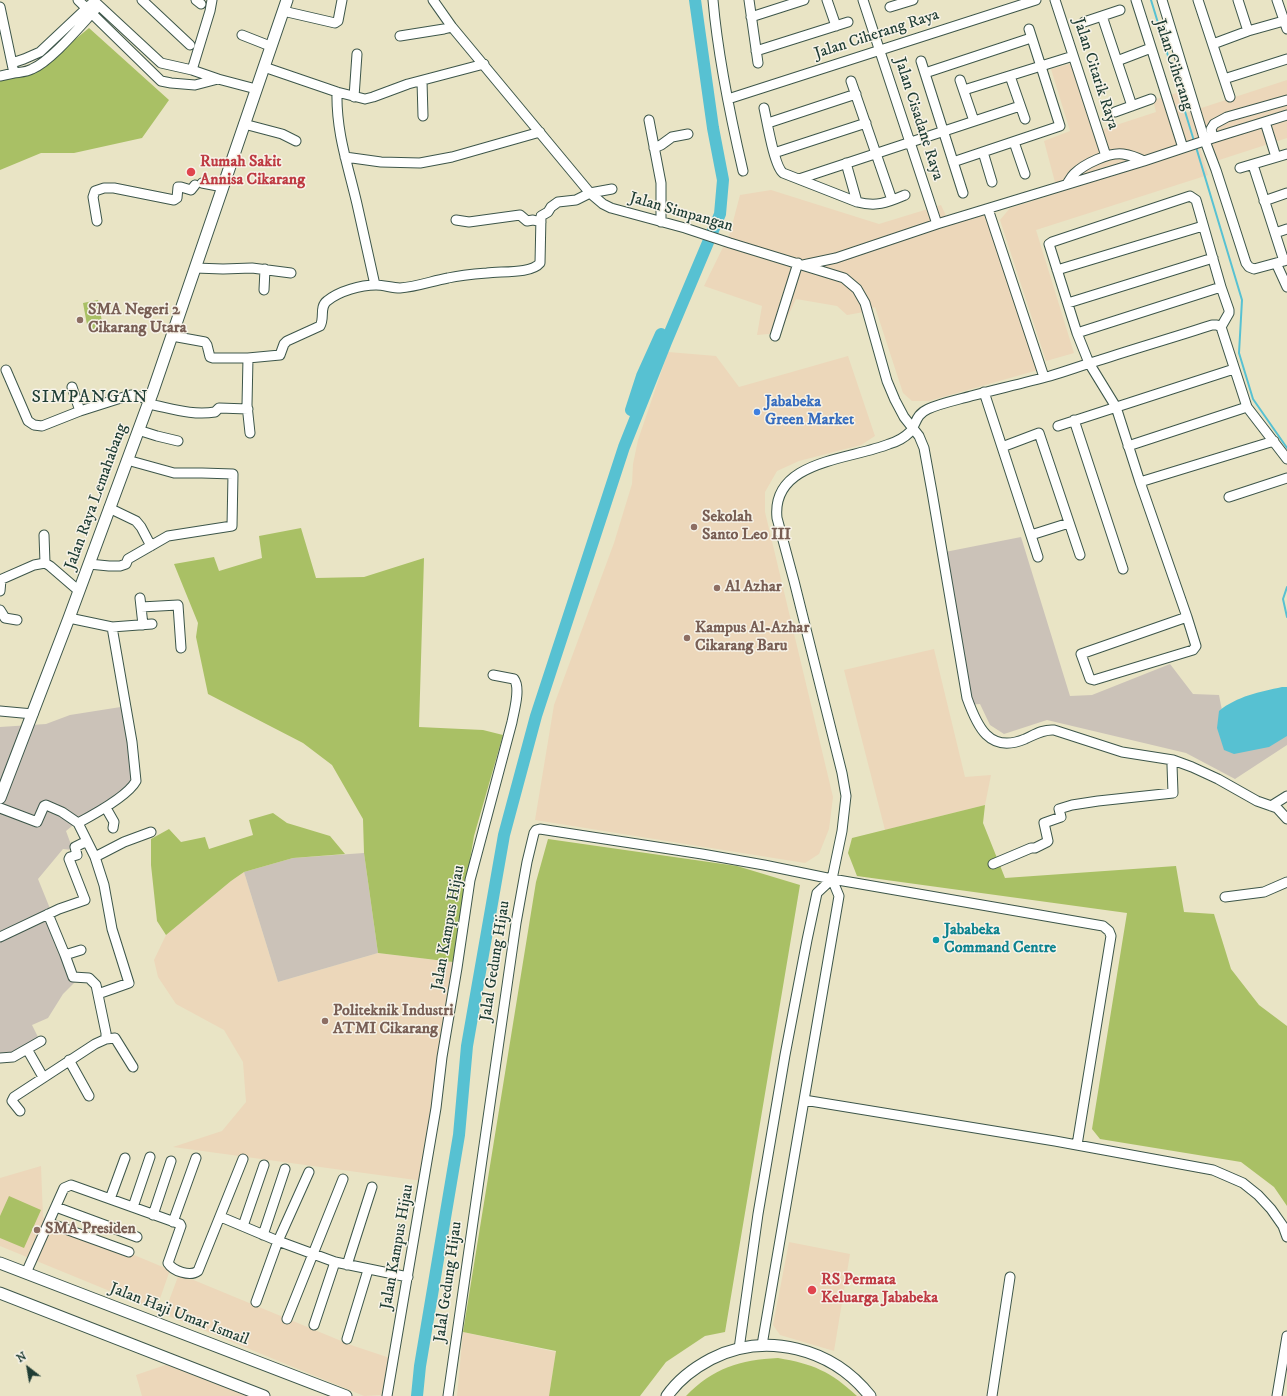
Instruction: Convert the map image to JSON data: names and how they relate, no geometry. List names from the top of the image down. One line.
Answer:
{"streets":{"main road":["Jalan Raya Lemahabang","Jalan Haji Umar Ismail"],"street":["Jalan Ciherang Raya","Jalan Ciherang","Jalan Citarik Raya","Jalan Cisadane Raya","Jalan Simpangan","Jalan Kampus Hijau","Jalal Gedung Hijau"]},"crossings":[["Jalan Ciherang Raya","Jalan Cisadane Raya"]],"districts":["SIMPANGAN"],"places":["Rumah Sakit Annisa Cikarang","SMA Negeri 2 Cikarang Utara","Jababeka Green Market","Sekolah Santo Leo III","Al Azhar","Kampus Al-Azhar Cikarang Baru","Jababeka Command Centre","Politeknik Industri ATMI Cikarang","SMA Presiden","RS Permata Keluarga Jababeka"],"north":"top left"}
